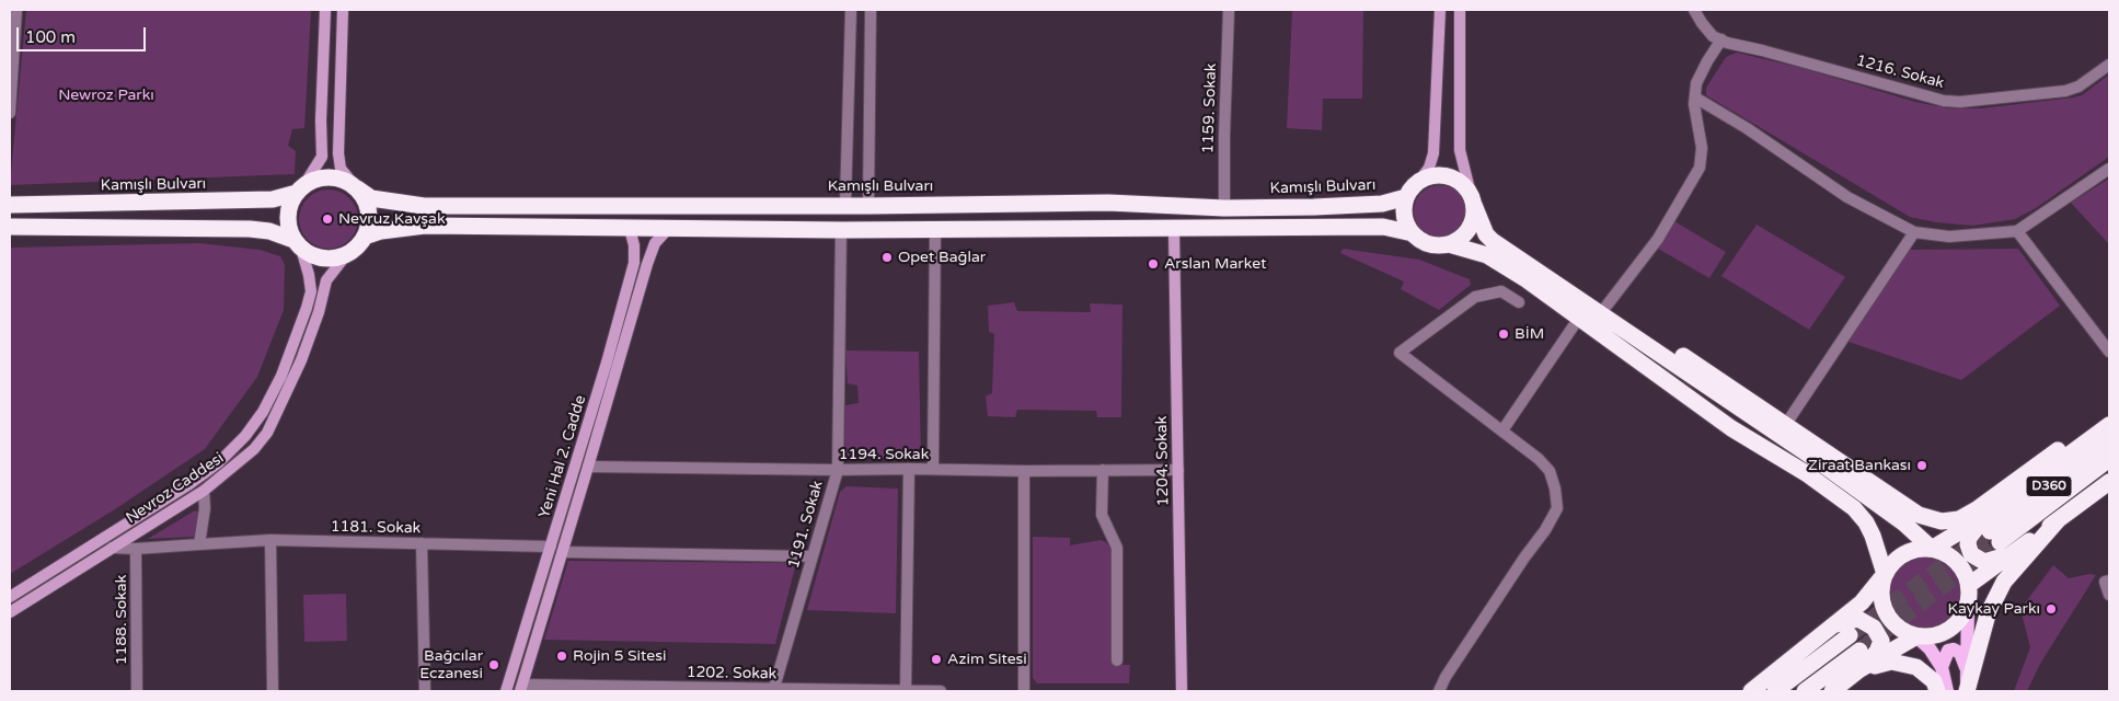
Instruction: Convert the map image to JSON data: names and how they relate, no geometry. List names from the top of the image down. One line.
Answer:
{"streets":{"highway":["Kamışlı Bulvarı","D360"],"main road":["Yeni Hal 2. Cadde","1204. Sokak","Nevroz Caddesi"],"street":["1216. Sokak","1159. Sokak","1194. Sokak","1191. Sokak","1181. Sokak","1188. Sokak","1202. Sokak"]},"crossings":[["1159. Sokak","Kamışlı Bulvarı"],["Kamışlı Bulvarı","Nevroz Caddesi"],["1194. Sokak","1204. Sokak"],["1194. Sokak","1191. Sokak"],["Yeni Hal 2. Cadde","1181. Sokak"],["1191. Sokak","1202. Sokak"]],"parks":["Newroz Parkı"],"places":["Nevruz Kavşak","Opet Bağlar","Arslan Market","BİM","Ziraat Bankası","Kaykay Parkı","Rojin 5 Sitesi","Azim Sitesi","Bağcılar Eczanesi"],"scale_bar":"100 m"}
